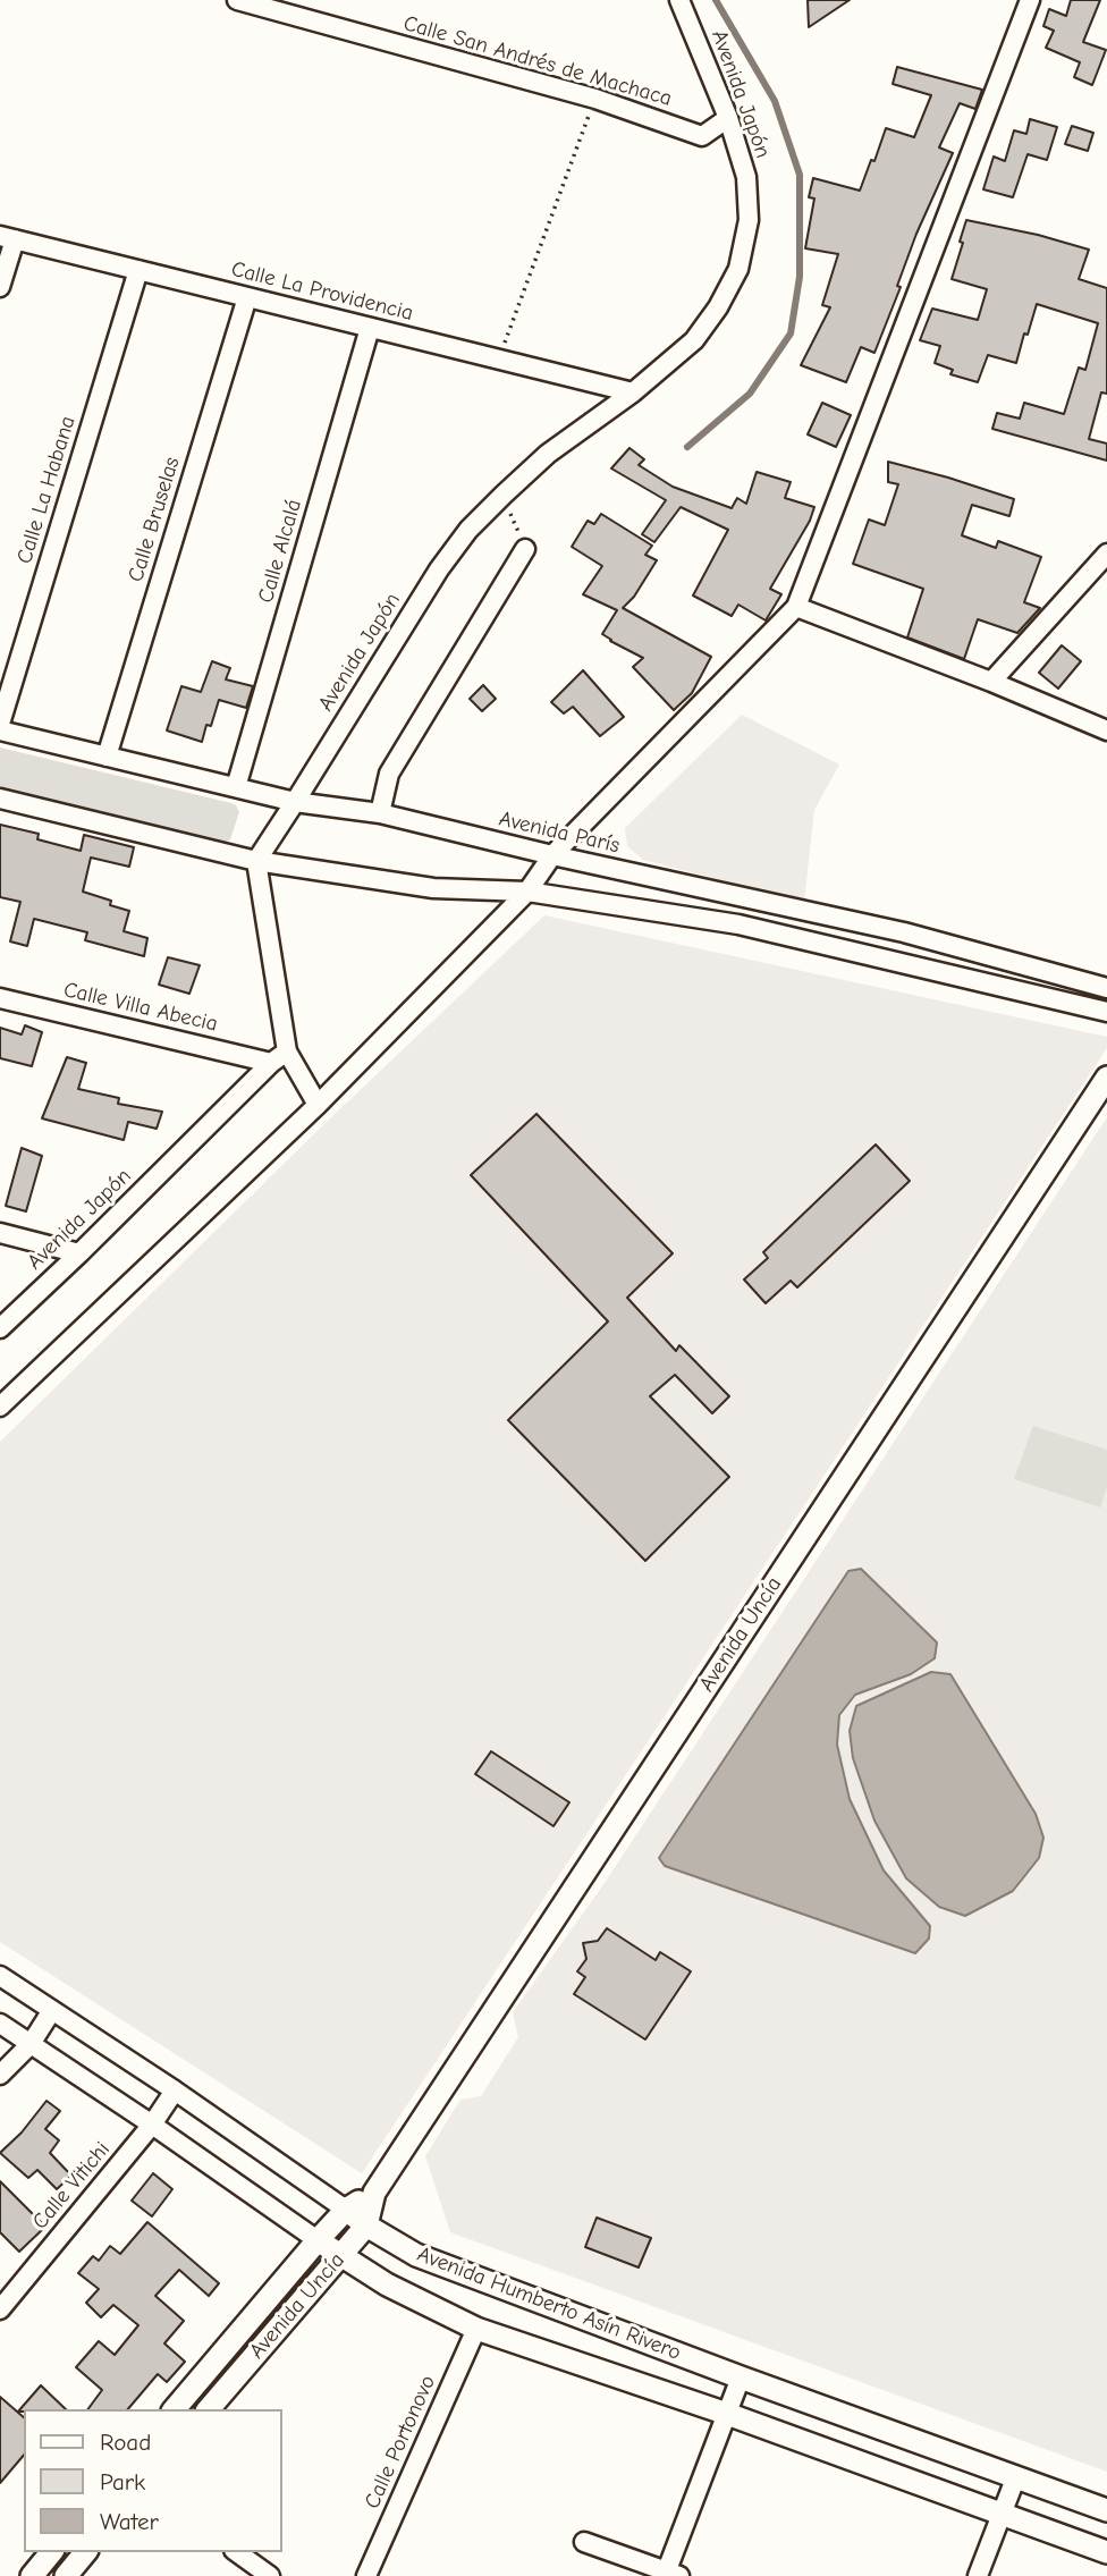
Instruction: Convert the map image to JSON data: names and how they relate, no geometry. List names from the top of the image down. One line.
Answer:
{"streets":{"street":["Calle San Andrés de Machaca","Avenida Japón","Calle La Providencia","Calle La Habana","Calle Bruselas","Calle Alcalá","Avenida París","Calle Villa Abecia","Avenida Uncía","Calle Vitichi","Avenida Humberto Asín Rivero","Calle Portonovo"]},"crossings":[["Calle San Andrés de Machaca","Avenida Japón"],["Avenida Japón","Calle La Providencia"],["Avenida Japón","Avenida París"],["Avenida Japón","Calle Villa Abecia"],["Calle La Providencia","Calle La Habana"],["Calle La Providencia","Calle Bruselas"],["Calle La Providencia","Calle Alcalá"],["Calle Bruselas","Avenida París"],["Calle Alcalá","Avenida París"],["Avenida Uncía","Avenida Humberto Asín Rivero"],["Calle Vitichi","Avenida Humberto Asín Rivero"],["Avenida Humberto Asín Rivero","Calle Portonovo"]],"legend":["Road","Park","Water"]}
